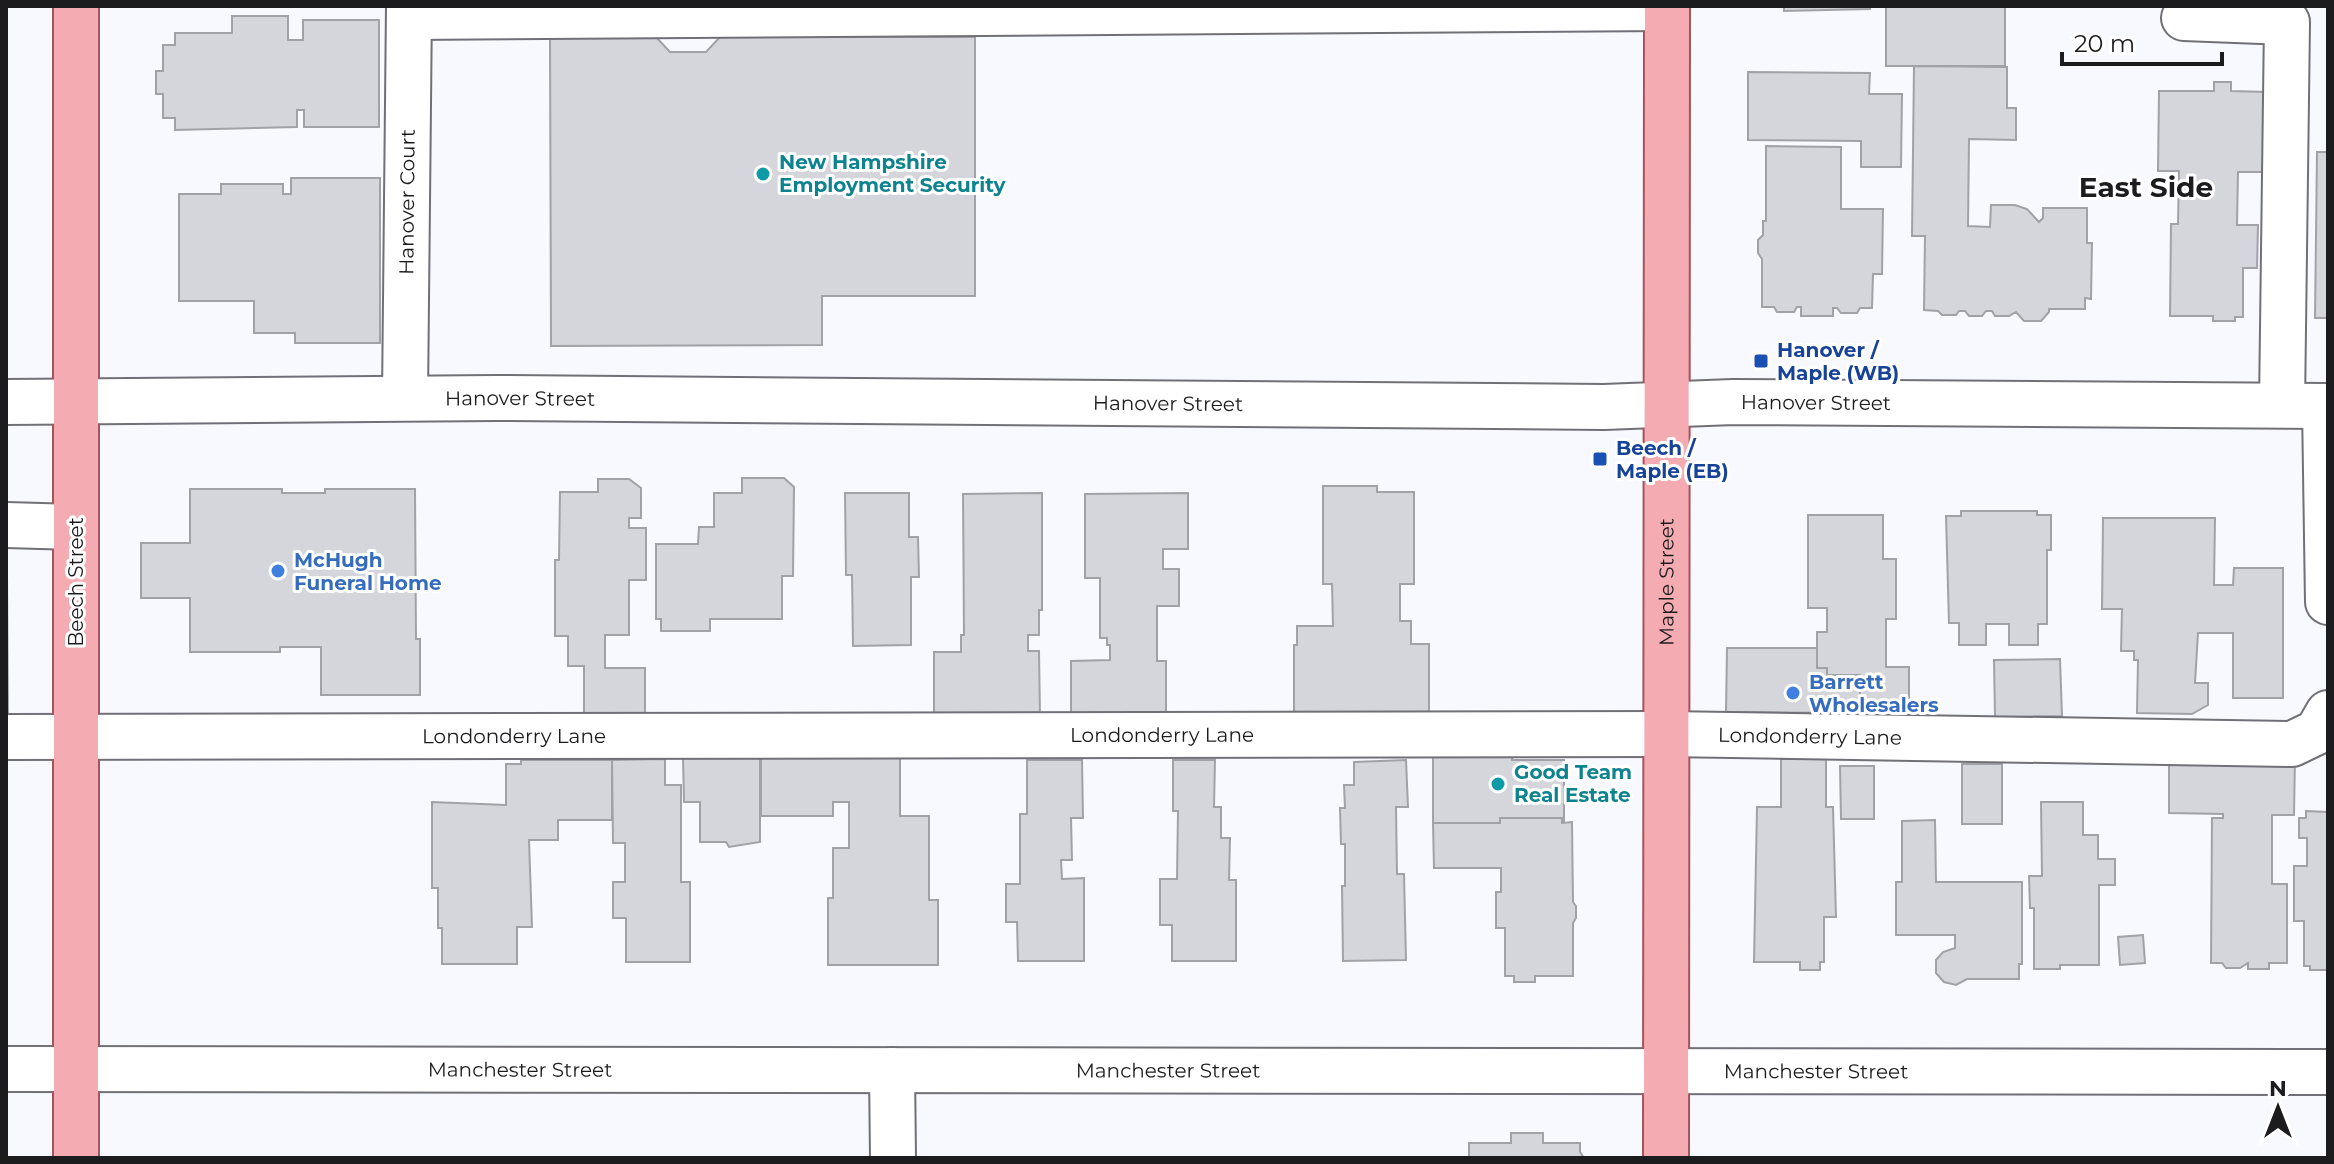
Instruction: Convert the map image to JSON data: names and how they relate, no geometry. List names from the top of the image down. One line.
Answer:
{"streets":{"main road":["Beech Street","Maple Street"],"street":["Hanover Court","Hanover Street","Londonderry Lane","Manchester Street"]},"crossings":[["Hanover Court","Hanover Street"],["Hanover Street","Beech Street"],["Hanover Street","Maple Street"],["Beech Street","Londonderry Lane"],["Beech Street","Manchester Street"],["Maple Street","Londonderry Lane"],["Maple Street","Manchester Street"]],"districts":["East Side"],"places":{"other":["New Hampshire Employment Security","McHugh Funeral Home","Barrett Wholesalers","Good Team Real Estate"],"transit":["Hanover / Maple (WB)","Beech / Maple (EB)"]},"scale_bar":"20 m","north":"top"}
